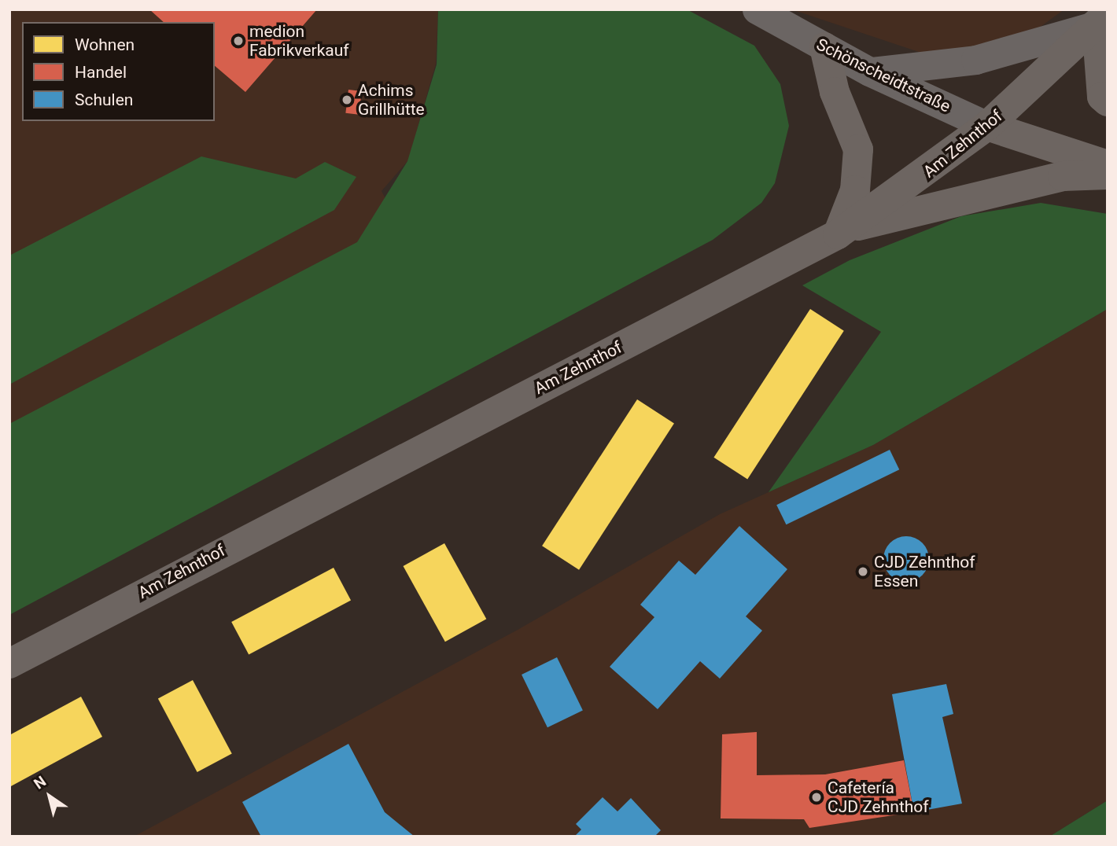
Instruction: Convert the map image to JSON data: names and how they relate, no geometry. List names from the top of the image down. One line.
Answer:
{"streets":{"main road":["Schönscheidtstraße","Am Zehnthof"]},"crossings":[["Schönscheidtstraße","Am Zehnthof"]],"places":["medion Fabrikverkauf","Achims Grillhütte","CJD Zehnthof Essen","Cafetería CJD Zehnthof"],"legend":["Wohnen","Handel","Schulen"],"north":"top left"}
